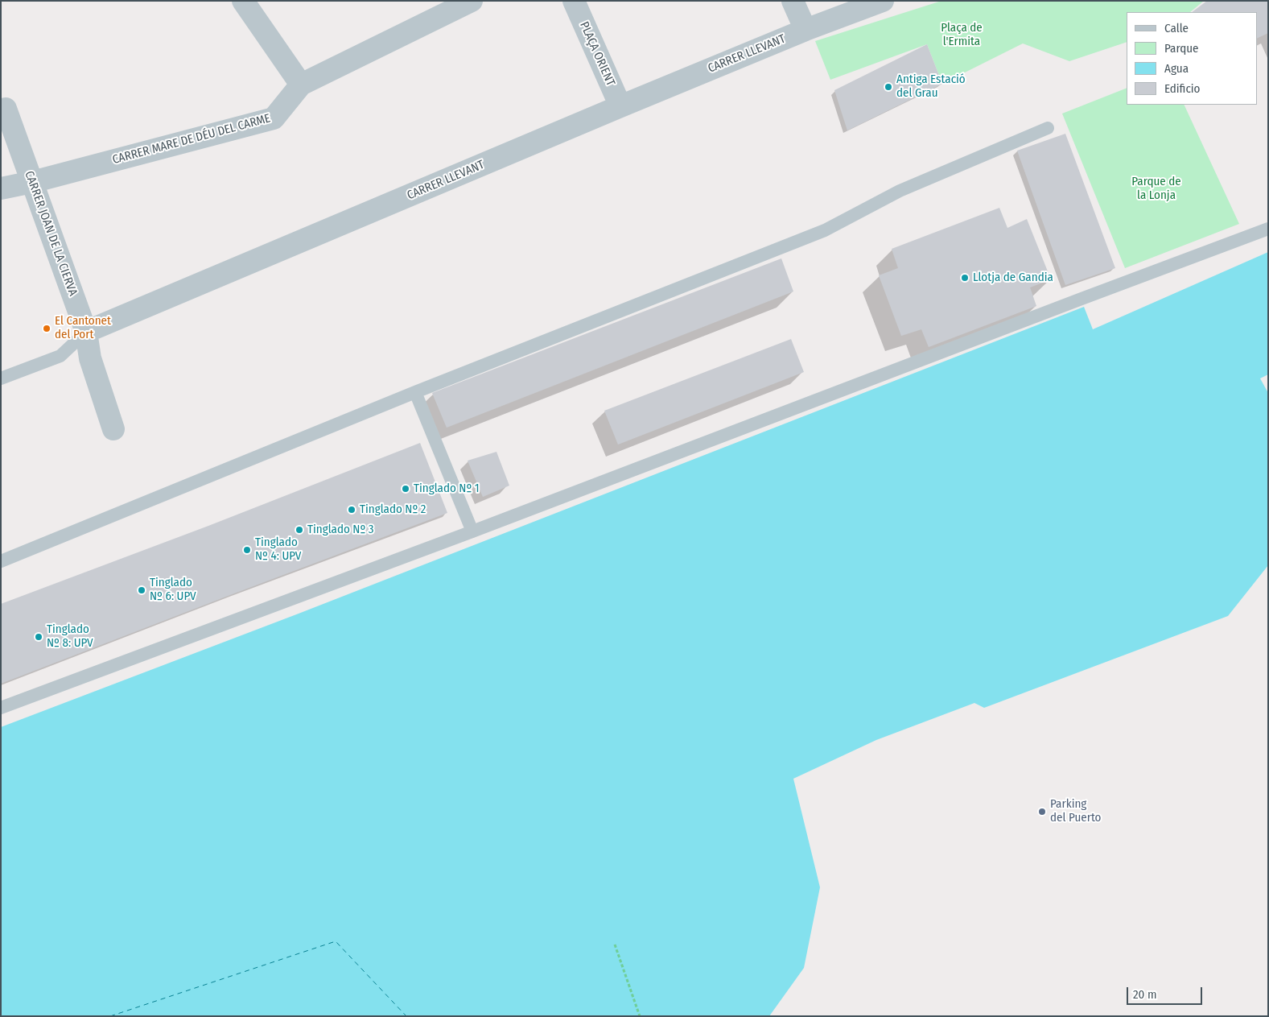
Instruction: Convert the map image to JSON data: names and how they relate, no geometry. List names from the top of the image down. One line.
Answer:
{"streets":{"street":["PLAÇA ORIENT","CARRER LLEVANT","CARRER MARE DE DÉU DEL CARME","CARRER JOAN DE LA CIERVA"]},"crossings":[["PLAÇA ORIENT","CARRER LLEVANT"],["CARRER LLEVANT","CARRER JOAN DE LA CIERVA"],["CARRER MARE DE DÉU DEL CARME","CARRER JOAN DE LA CIERVA"]],"parks":["Plaça de l'Ermita","Parque de la Lonja"],"places":["Antiga Estació del Grau","Llotja de Gandia","El Cantonet del Port","Tinglado Nº 1","Tinglado Nº 2","Tinglado Nº 3","Tinglado Nº 4: UPV","Tinglado Nº 6: UPV","Tinglado Nº 8: UPV","Parking del Puerto"],"legend":["Calle","Parque","Agua","Edificio"],"scale_bar":"20 m"}
